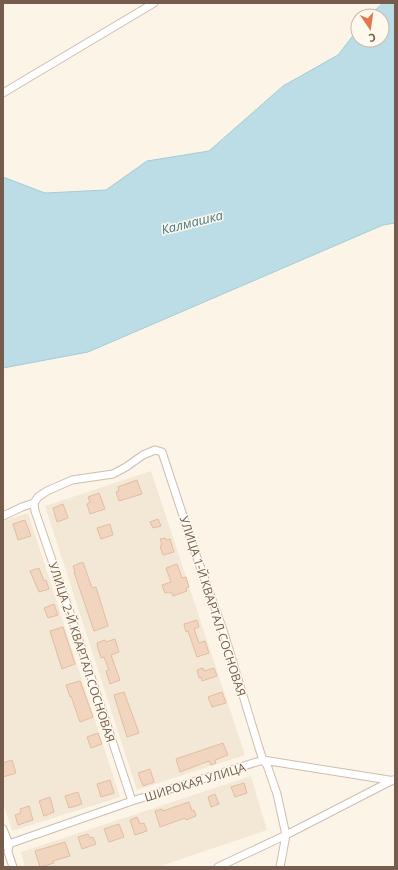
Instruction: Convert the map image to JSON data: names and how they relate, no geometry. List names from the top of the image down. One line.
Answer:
{"streets":{"street":["УЛИЦА 1-Й КВАРТАЛ СОСНОВАЯ","УЛИЦА 2-Й КВАРТАЛ СОСНОВАЯ","ШИРОКАЯ УЛИЦА"]},"crossings":[["УЛИЦА 1-Й КВАРТАЛ СОСНОВАЯ","УЛИЦА 2-Й КВАРТАЛ СОСНОВАЯ"],["УЛИЦА 1-Й КВАРТАЛ СОСНОВАЯ","ШИРОКАЯ УЛИЦА"],["УЛИЦА 2-Й КВАРТАЛ СОСНОВАЯ","ШИРОКАЯ УЛИЦА"]],"water":["Калмашка"],"north":"bottom"}
